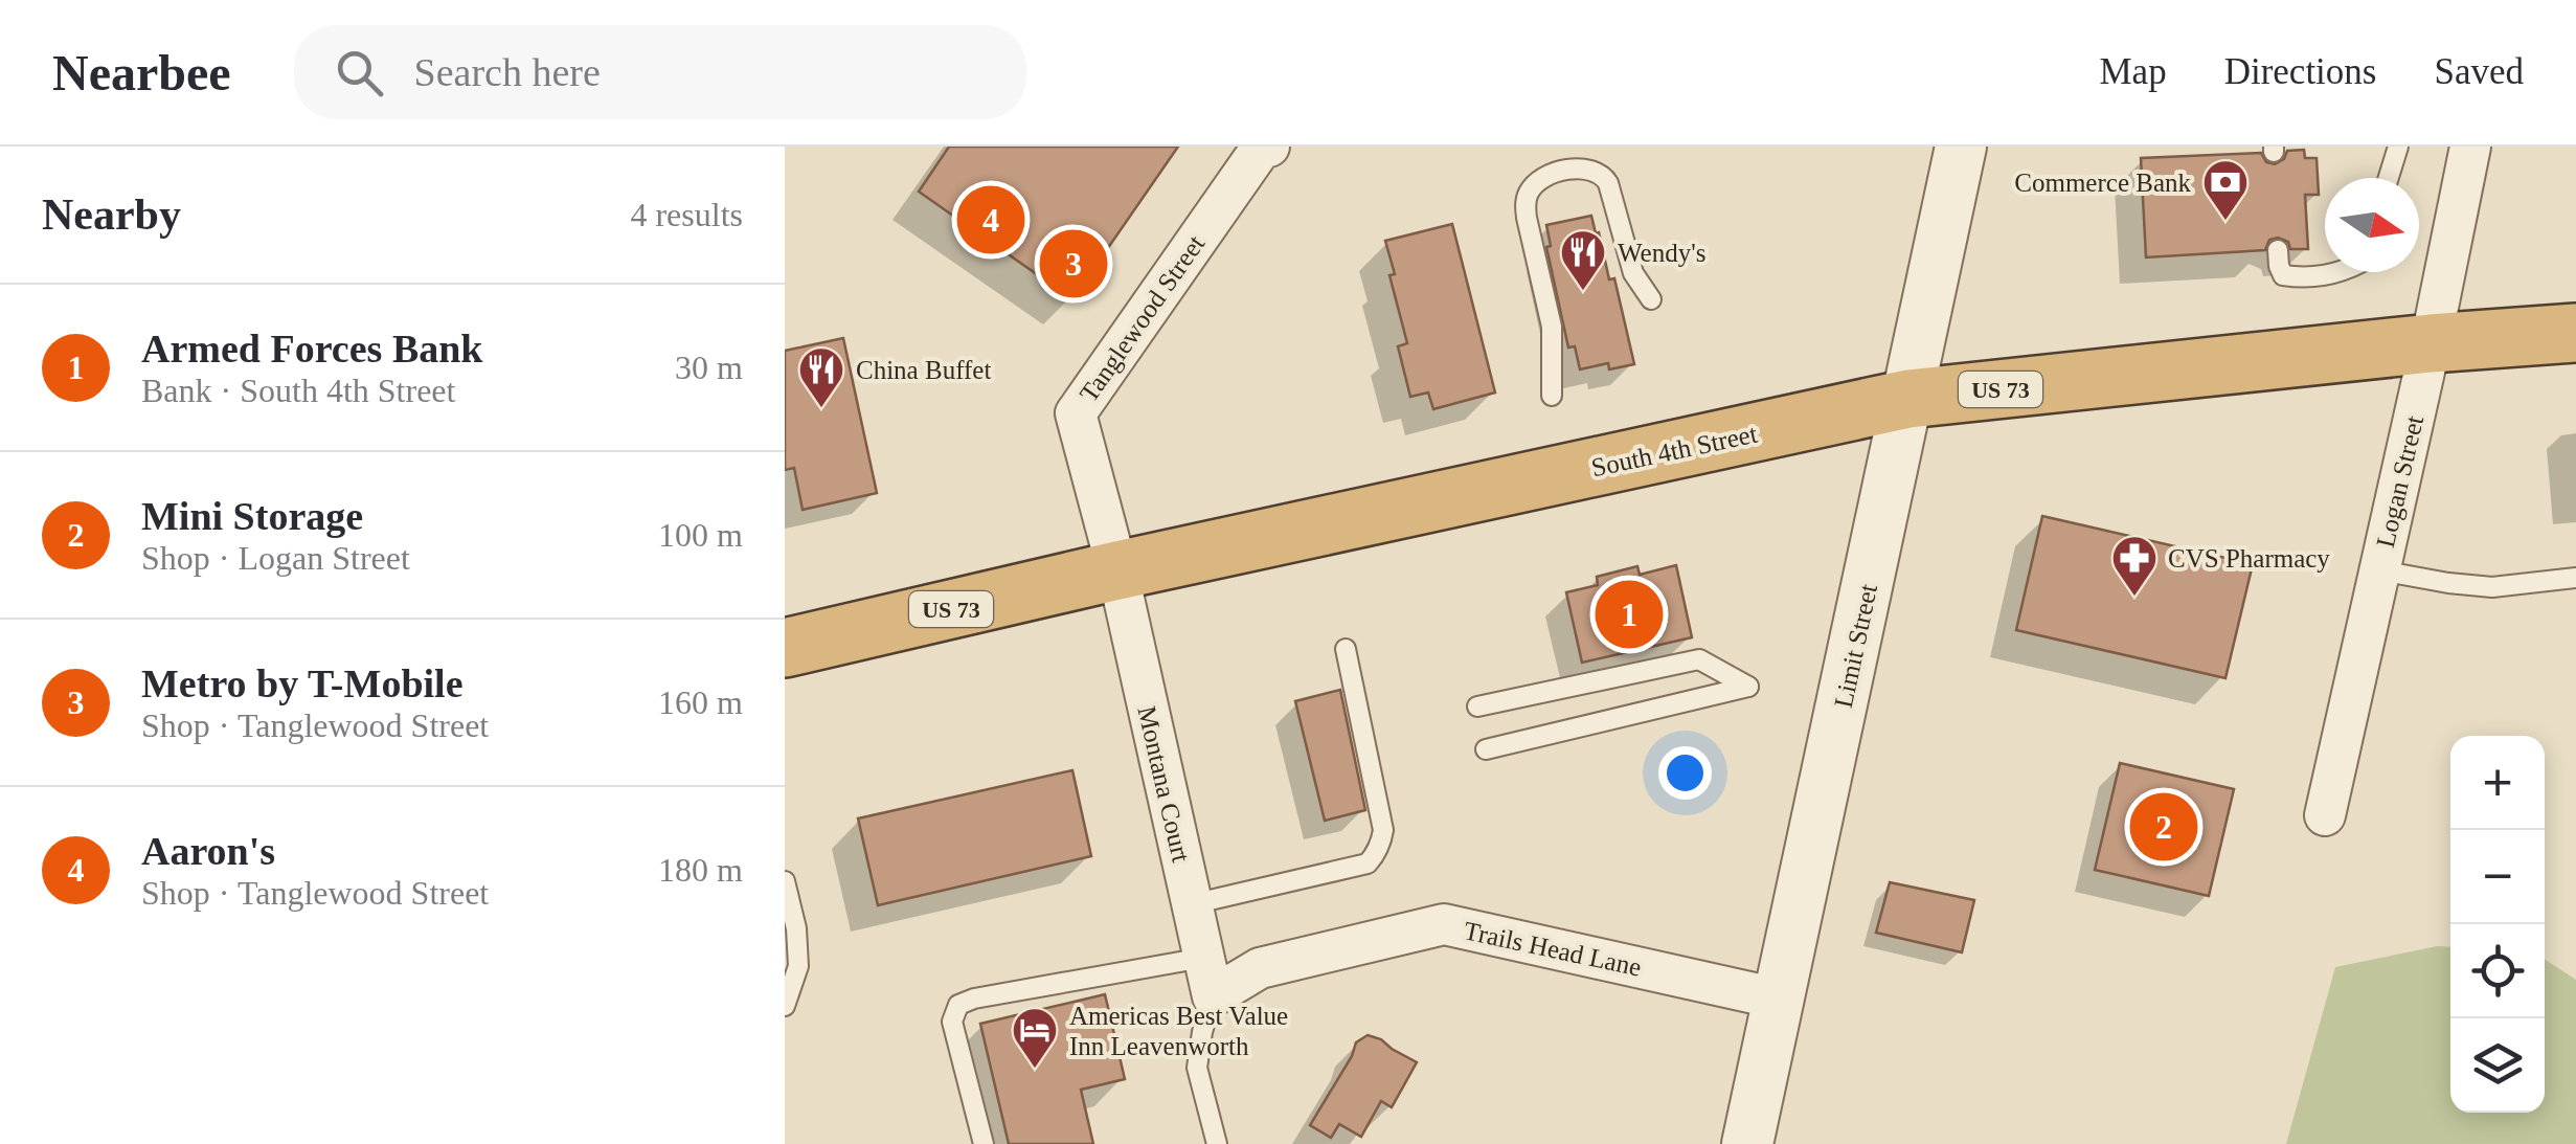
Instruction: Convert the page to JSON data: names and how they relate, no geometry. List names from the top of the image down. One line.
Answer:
{"streets":{"highway":["US 73","South 4th Street"],"street":["Tanglewood Street","Logan Street","Limit Street","Montana Court","Trails Head Lane"]},"crossings":[["Tanglewood Street","South 4th Street"],["Tanglewood Street","Montana Court"],["South 4th Street","Logan Street"],["South 4th Street","Limit Street"],["South 4th Street","Montana Court"],["Limit Street","Trails Head Lane"],["Montana Court","Trails Head Lane"]],"places":{"bank":["Commerce Bank"],"restaurant":["Wendy's","China Buffet"],"pharmacy":["CVS Pharmacy"],"hotel":["Americas Best Value Inn Leavenworth"]},"north":"right","page":{"header":"Nearbee","search":"Search here","nav":["Map","Directions","Saved"],"heading":["Nearby","4 results"],"pins":["4","3","1","2"],"list":[{"mark":"1","name":"Armed Forces Bank","note":"Bank · South 4th Street","value":"30 m"},{"mark":"2","name":"Mini Storage","note":"Shop · Logan Street","value":"100 m"},{"mark":"3","name":"Metro by T-Mobile","note":"Shop · Tanglewood Street","value":"160 m"},{"mark":"4","name":"Aaron's","note":"Shop · Tanglewood Street","value":"180 m"}],"map_buttons":["+","−"]}}
